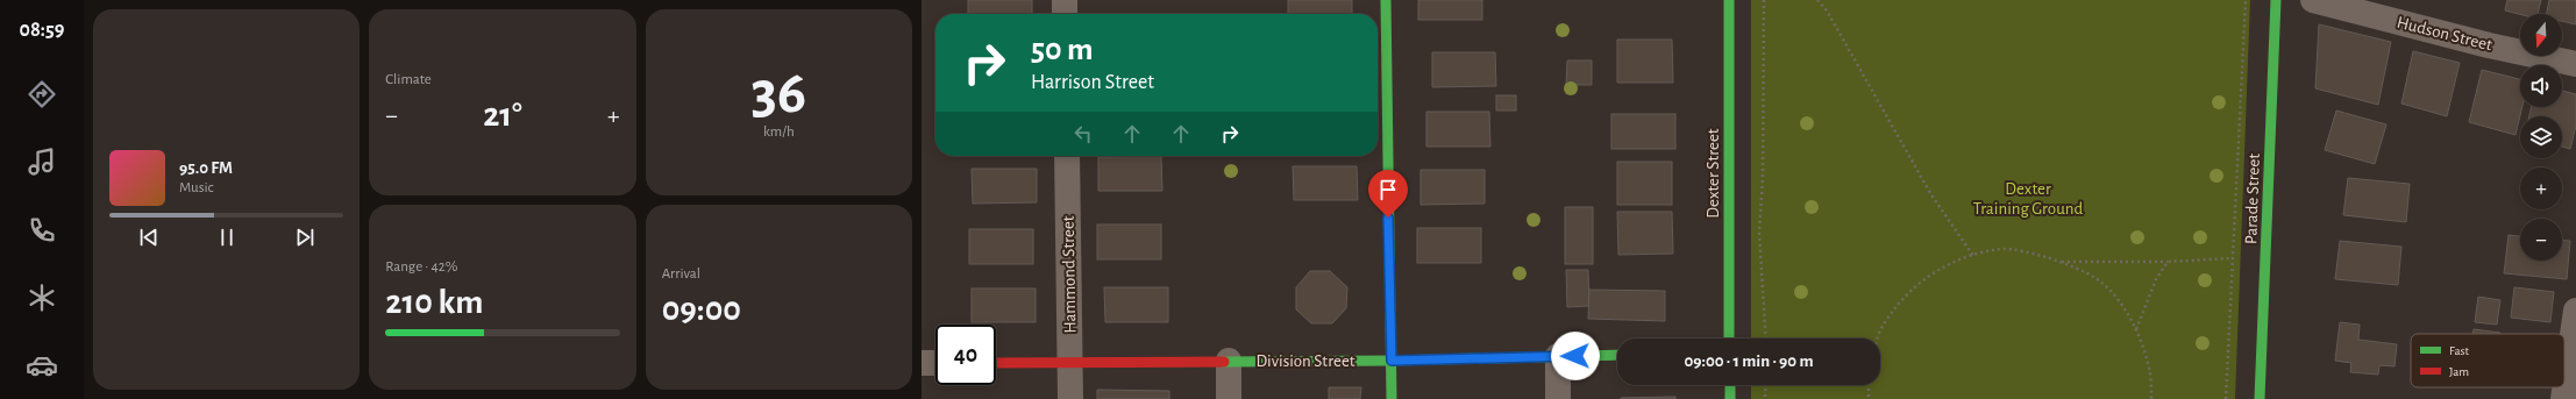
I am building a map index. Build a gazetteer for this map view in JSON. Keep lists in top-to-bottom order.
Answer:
{
  "streets": {
    "street": [
      "Hudson Street",
      "Dexter Street",
      "Parade Street",
      "Hammond Street",
      "Division Street"
    ]
  },
  "crossings": [
    ["Hammond Street", "Division Street"]
  ],
  "parks": ["Dexter Training Ground"],
  "legend": ["Fast", "Jam"],
  "north": "bottom",
  "page": {
    "tabs": "08:59",
    "tile": [
      "Climate",
      ["36", "km/h"],
      ["Range · 42%", "210 km"],
      ["Arrival", "09:00"]
    ],
    "map_buttons": ["+", "−"],
    "turn": ["50 m", "Harrison Street"],
    "heat": ["−", "21°", "+"],
    "song": ["95.0 FM", "Music"],
    "limit": "40",
    "trip": "09:00 · 1 min · 90 m"
  }
}
